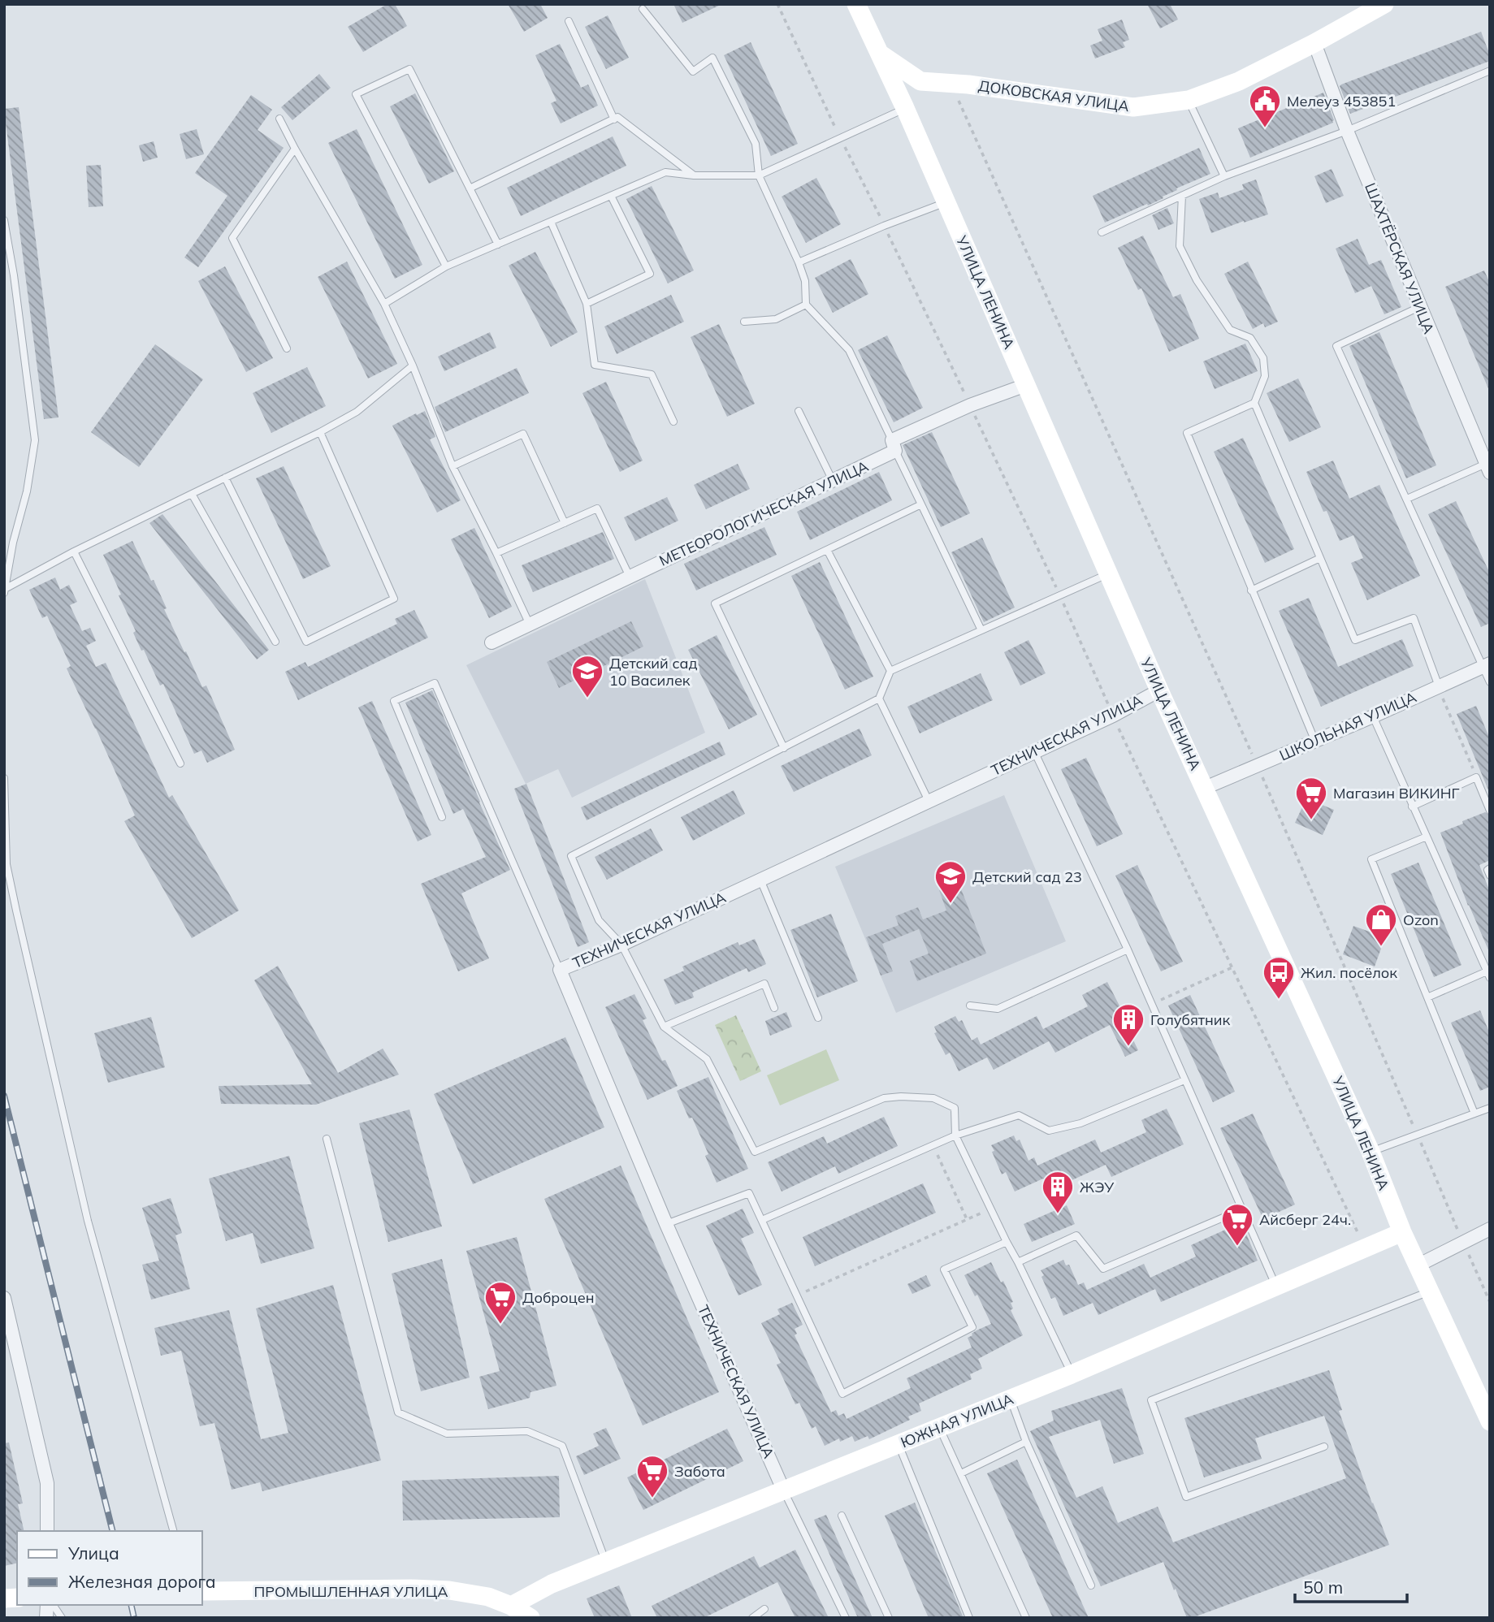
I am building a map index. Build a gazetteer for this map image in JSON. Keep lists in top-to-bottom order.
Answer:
{
  "streets": {
    "main road": [
      "ДОКОВСКАЯ УЛИЦА",
      "УЛИЦА ЛЕНИНА",
      "ЮЖНАЯ УЛИЦА",
      "ПРОМЫШЛЕННАЯ УЛИЦА"
    ],
    "street": [
      "ШАХТЁРСКАЯ УЛИЦА",
      "МЕТЕОРОЛОГИЧЕСКАЯ УЛИЦА",
      "ШКОЛЬНАЯ УЛИЦА",
      "ТЕХНИЧЕСКАЯ УЛИЦА"
    ]
  },
  "crossings": [
    ["ДОКОВСКАЯ УЛИЦА", "ШАХТЁРСКАЯ УЛИЦА"],
    ["ДОКОВСКАЯ УЛИЦА", "УЛИЦА ЛЕНИНА"],
    ["УЛИЦА ЛЕНИНА", "МЕТЕОРОЛОГИЧЕСКАЯ УЛИЦА"],
    ["УЛИЦА ЛЕНИНА", "ШКОЛЬНАЯ УЛИЦА"],
    ["УЛИЦА ЛЕНИНА", "ТЕХНИЧЕСКАЯ УЛИЦА"],
    ["УЛИЦА ЛЕНИНА", "ЮЖНАЯ УЛИЦА"],
    ["ТЕХНИЧЕСКАЯ УЛИЦА", "ЮЖНАЯ УЛИЦА"],
    ["ЮЖНАЯ УЛИЦА", "ПРОМЫШЛЕННАЯ УЛИЦА"]
  ],
  "places": {
    "public building": ["Мелеуз 453851"],
    "school or university": ["Детский сад 10 Василек", "Детский сад 23"],
    "supermarket": [
      "Магазин ВИКИНГ",
      "Айсберг 24ч.",
      "Доброцен",
      "Забота"
    ],
    "shop": ["Ozon"],
    "bus stop": ["Жил. посёлок"],
    "building": ["Голубятник", "ЖЭУ"]
  },
  "legend": ["Улица", "Железная дорога"],
  "scale_bar": "50 m"
}
